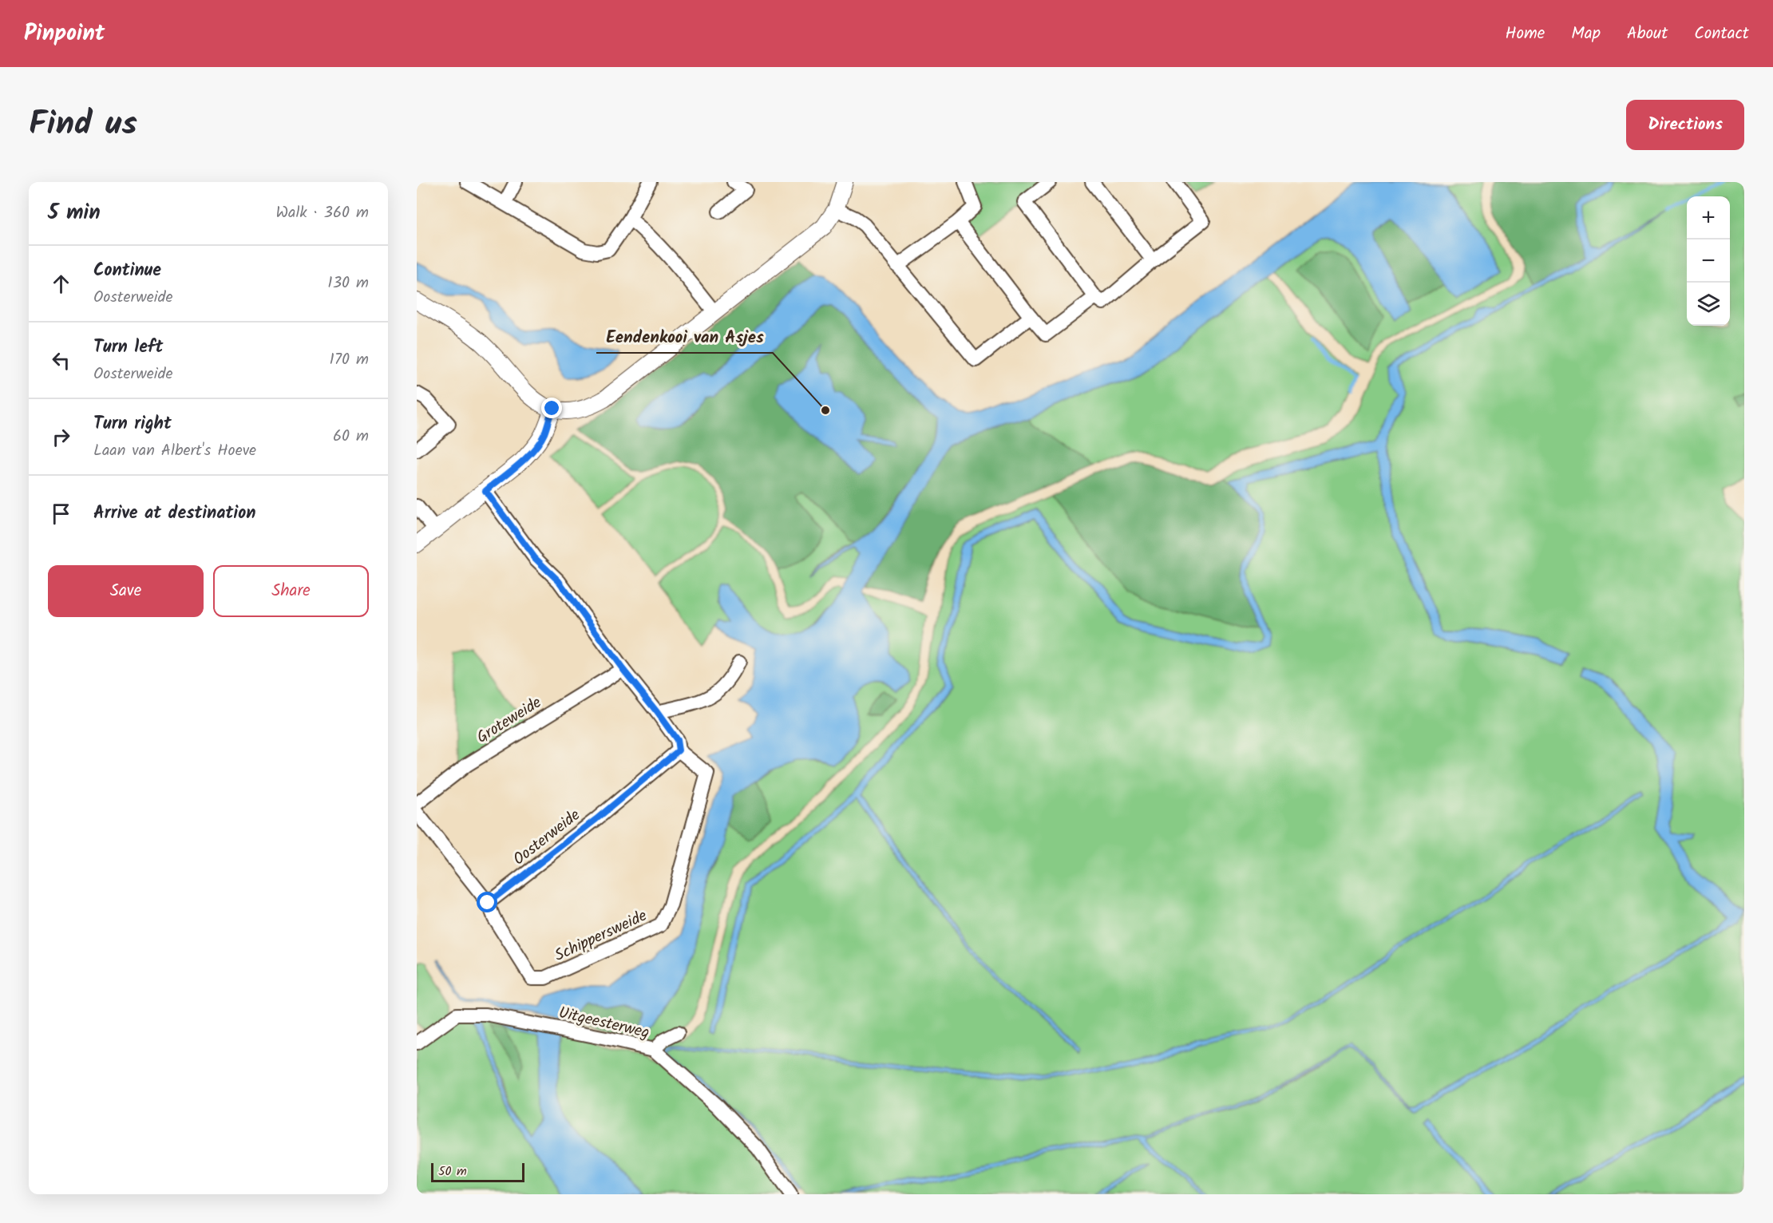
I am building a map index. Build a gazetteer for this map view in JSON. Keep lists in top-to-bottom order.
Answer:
{
  "streets": {
    "street": [
      "Groteweide",
      "Oosterweide",
      "Schippersweide",
      "Uitgeesterweg"
    ]
  },
  "crossings": [
    ["Oosterweide", "Schippersweide"]
  ],
  "places": ["Eendenkooi van Asjes"],
  "scale_bar": "50 m",
  "page": {
    "header": "Pinpoint",
    "nav": [
      "Home",
      "Map",
      "About",
      "Contact"
    ],
    "title": "Find us",
    "buttons": [
      "Directions",
      ["Save", "Share"]
    ],
    "heading": ["5 min", "Walk · 360 m"],
    "map_buttons": ["+", "−"],
    "list": [
      ["Continue", "Oosterweide", "130 m"],
      ["Turn left", "Oosterweide", "170 m"],
      ["Turn right", "Laan van Albert's Hoeve", "60 m"],
      "Arrive at destination"
    ],
    "scale": "50 m"
  }
}
